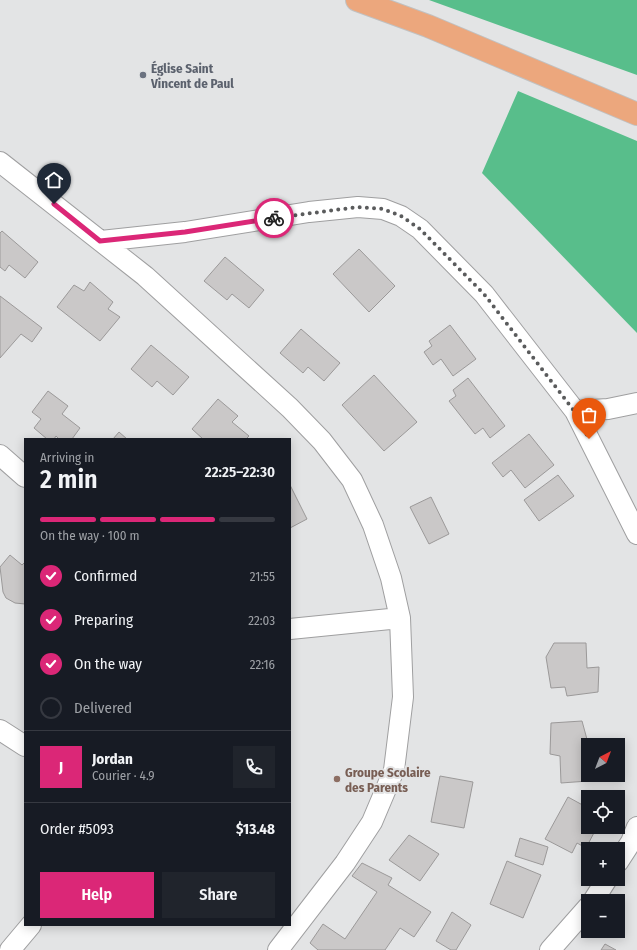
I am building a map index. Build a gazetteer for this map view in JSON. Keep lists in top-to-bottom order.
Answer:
{
  "places": ["Église Saint Vincent de Paul", "Groupe Scolaire des Parents"],
  "north": "top right",
  "page": {
    "heading": ["2 min", "Arriving in", "22:25–22:30"],
    "panel": [
      "Jordan",
      "Courier · 4.9",
      "Order #5093",
      "$13.48"
    ],
    "bar": "On the way · 100 m",
    "list": [
      ["Confirmed", "21:55"],
      ["Preparing", "22:03"],
      ["On the way", "22:16"],
      "Delivered"
    ],
    "map_buttons": ["+", "−"],
    "round": "J",
    "buttons": ["Help", "Share"]
  }
}
